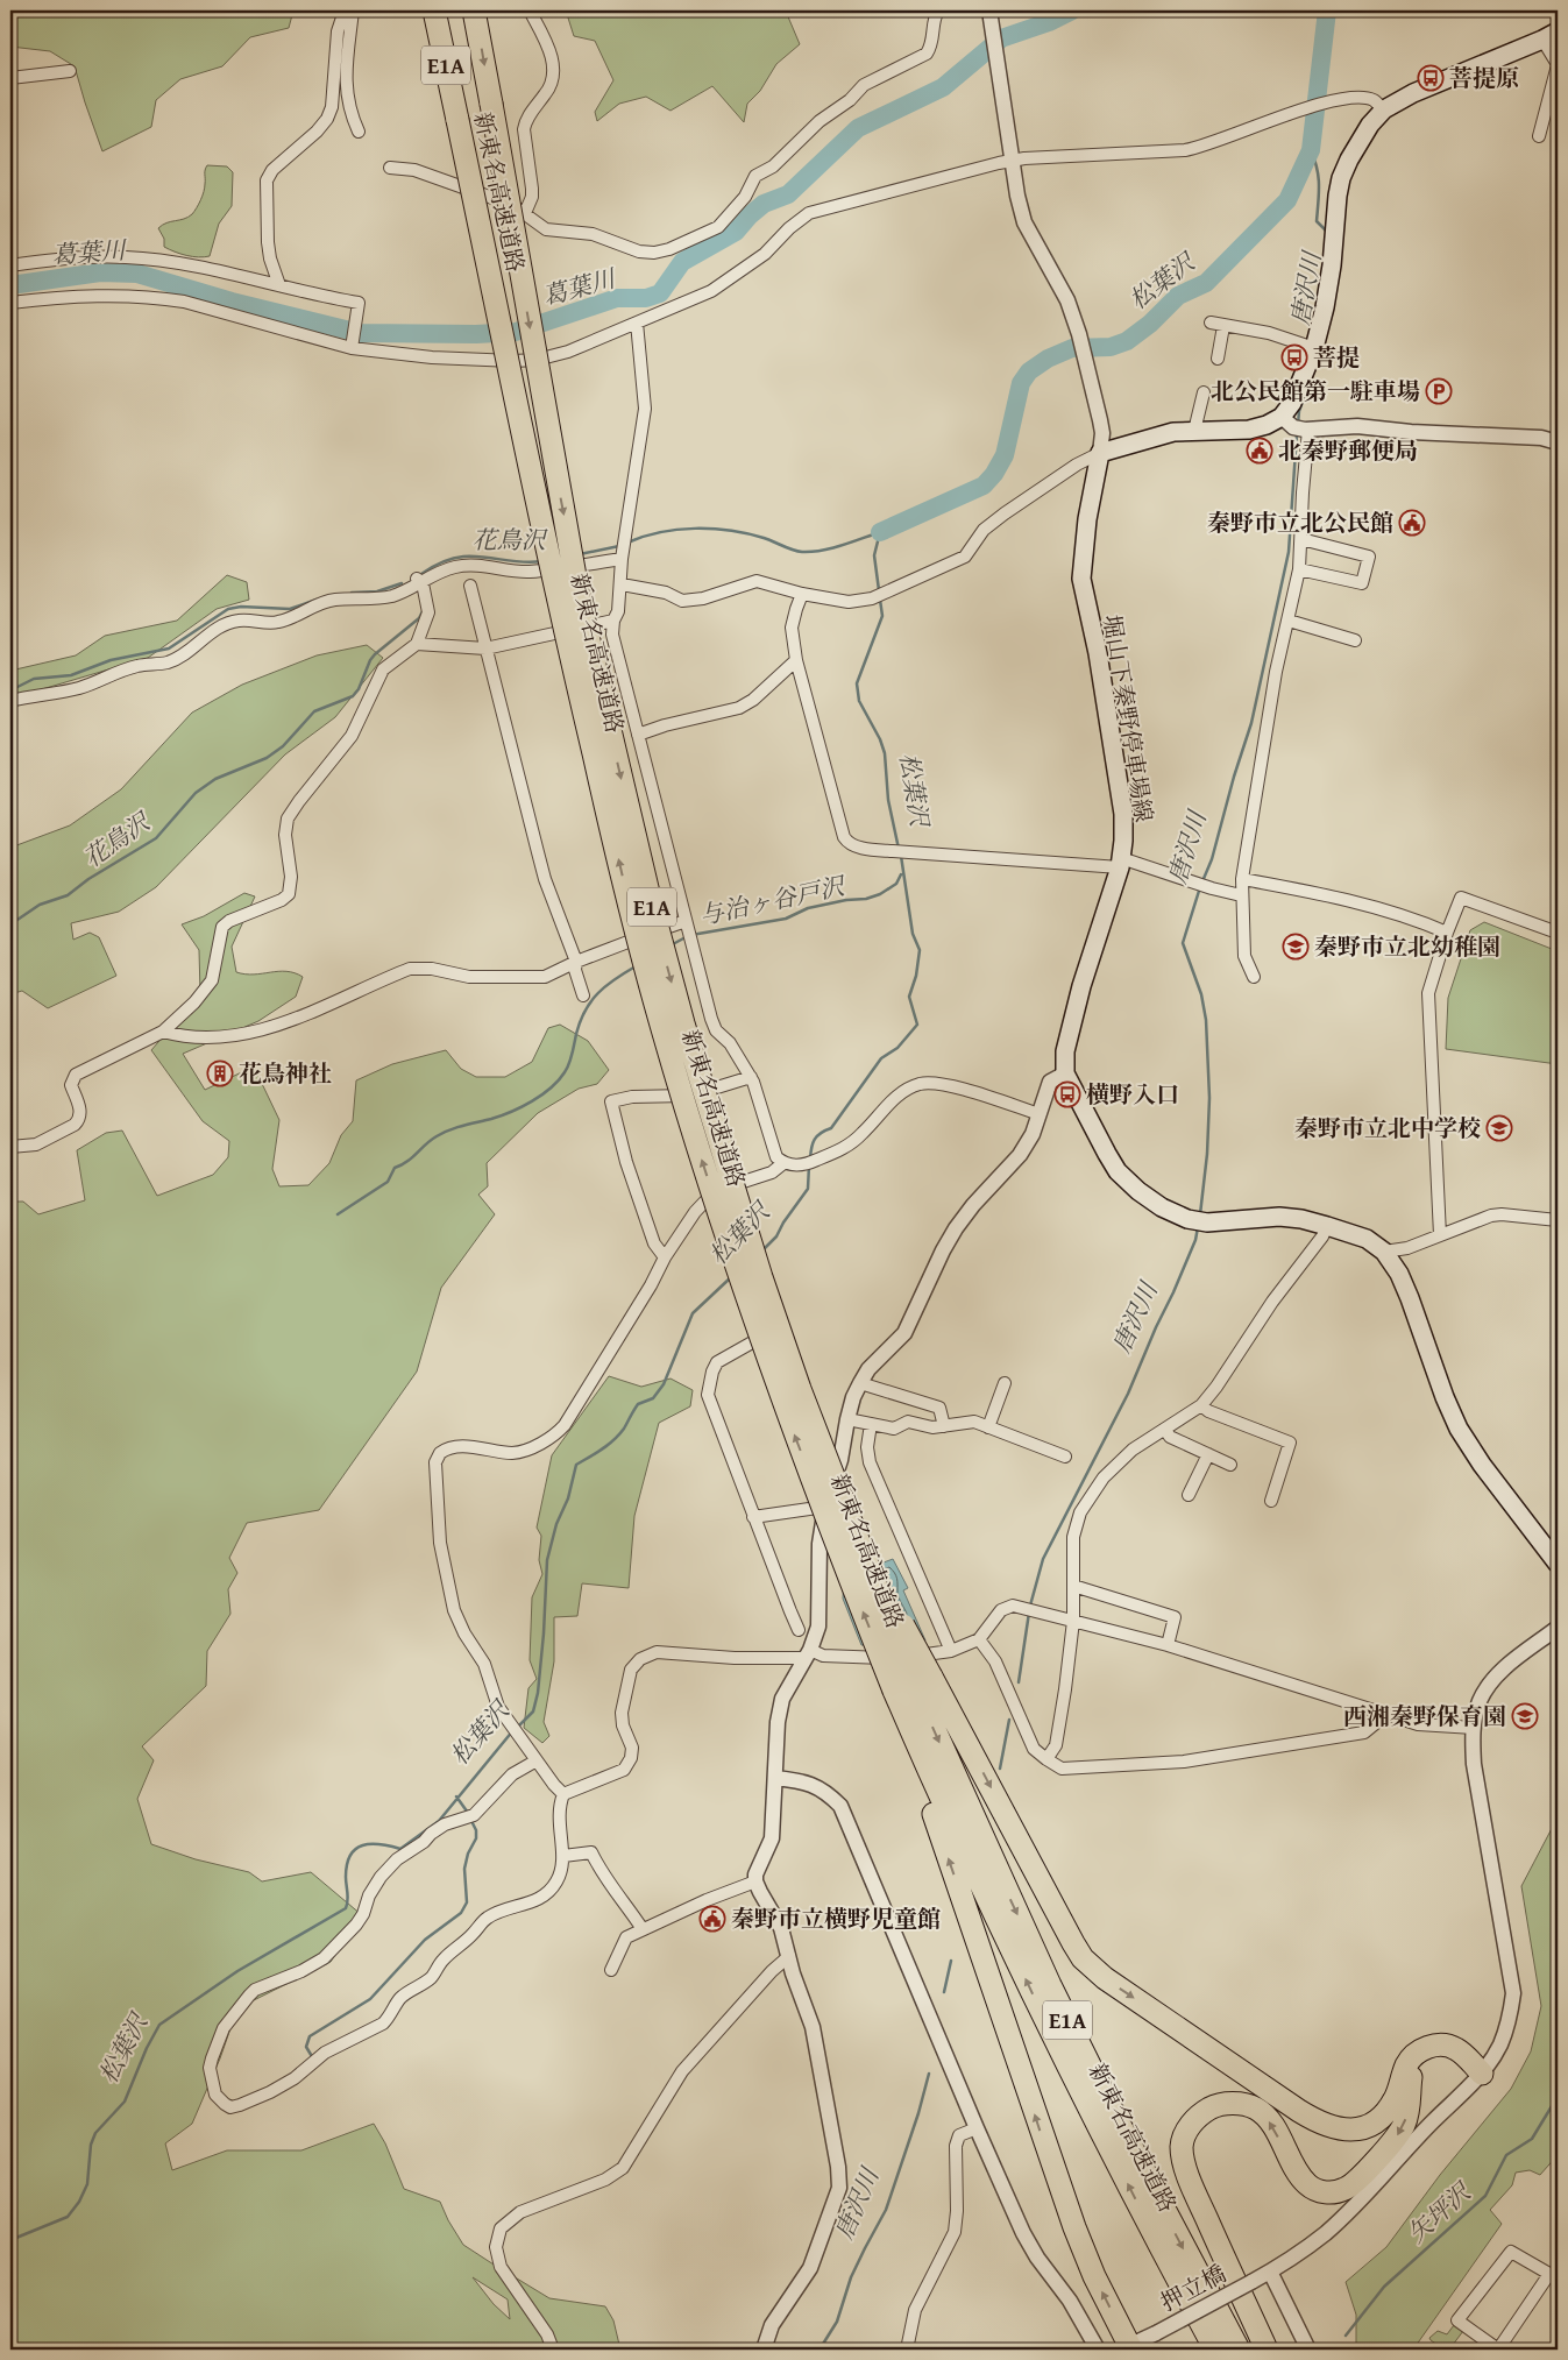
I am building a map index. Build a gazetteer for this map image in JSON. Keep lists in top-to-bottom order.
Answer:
{
  "streets": {
    "highway": ["E1A", "新東名高速道路"],
    "main road": ["堀山下秦野停車場線"],
    "street": ["押立橋"]
  },
  "water": [
    "葛葉川",
    "松葉沢",
    "唐沢川",
    "花鳥沢",
    "与治ヶ谷戸沢",
    "矢坪沢"
  ],
  "places": {
    "bus stop": ["菩提原", "菩提", "横野入口"],
    "parking": ["北公民館第一駐車場"],
    "public building": ["北秦野郵便局", "秦野市立北公民館", "秦野市立横野児童館"],
    "school or university": ["秦野市立北幼稚園", "秦野市立北中学校", "西湘秦野保育園"],
    "building": ["花鳥神社"]
  }
}
